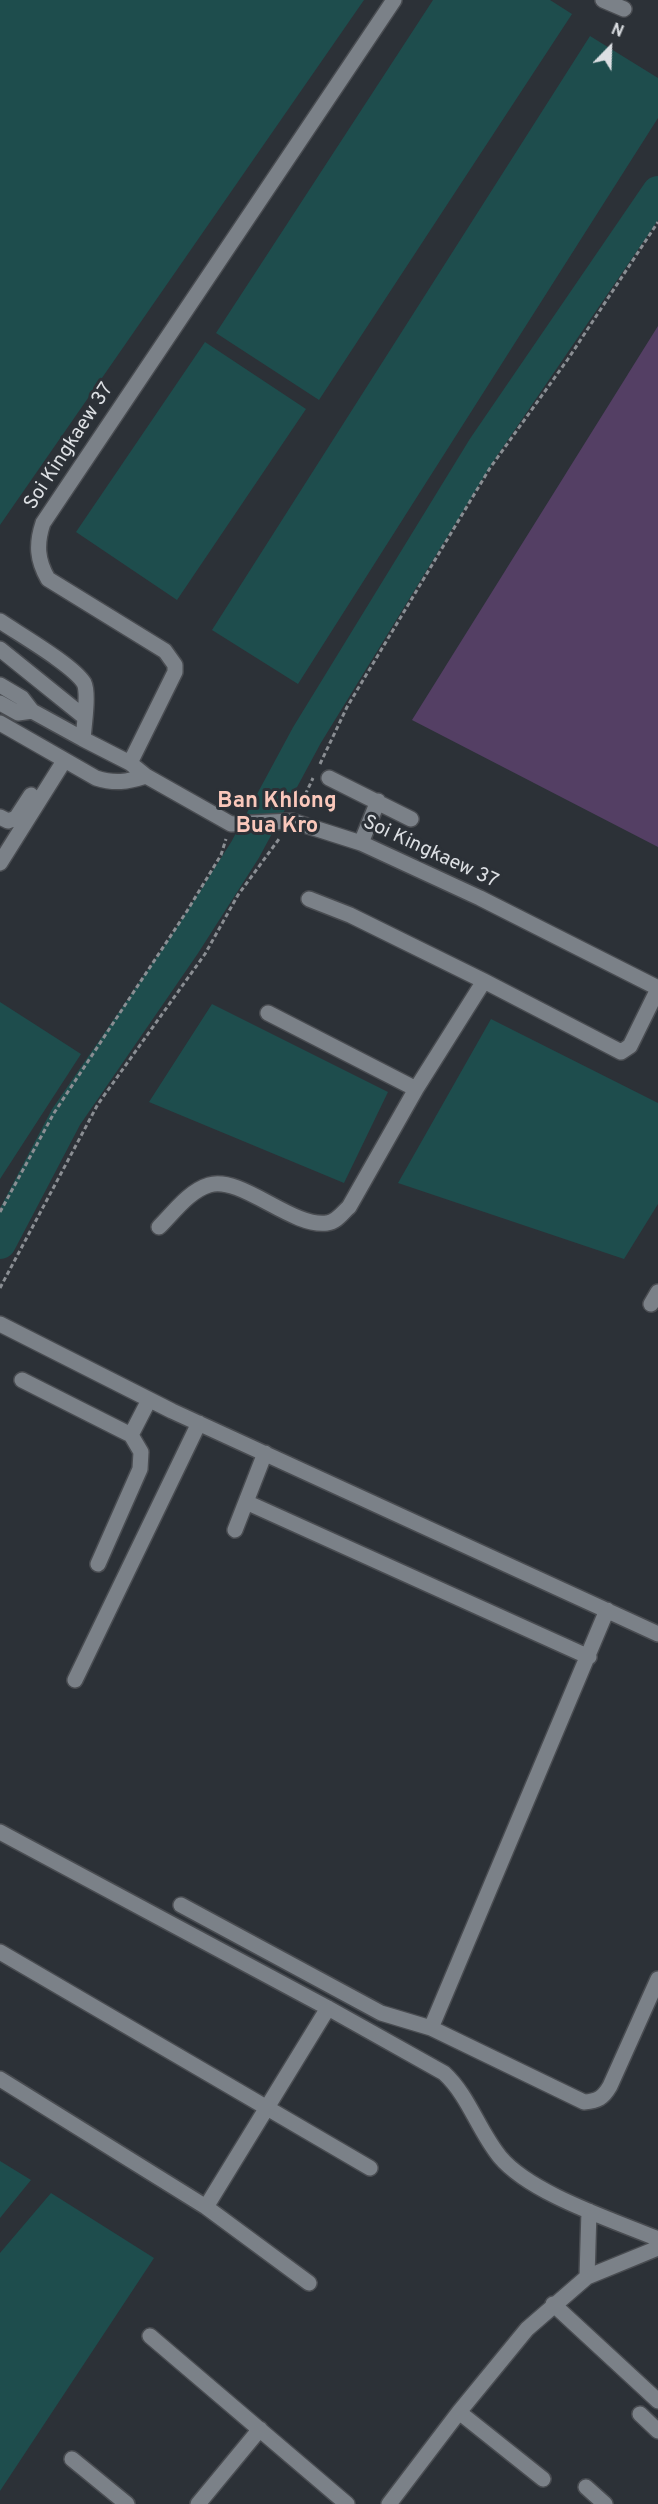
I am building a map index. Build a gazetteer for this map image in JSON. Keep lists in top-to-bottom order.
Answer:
{
  "streets": {
    "street": ["Soi Kingkaew 37"]
  },
  "districts": ["Ban Khlong Bua Kro"],
  "north": "top right"
}
